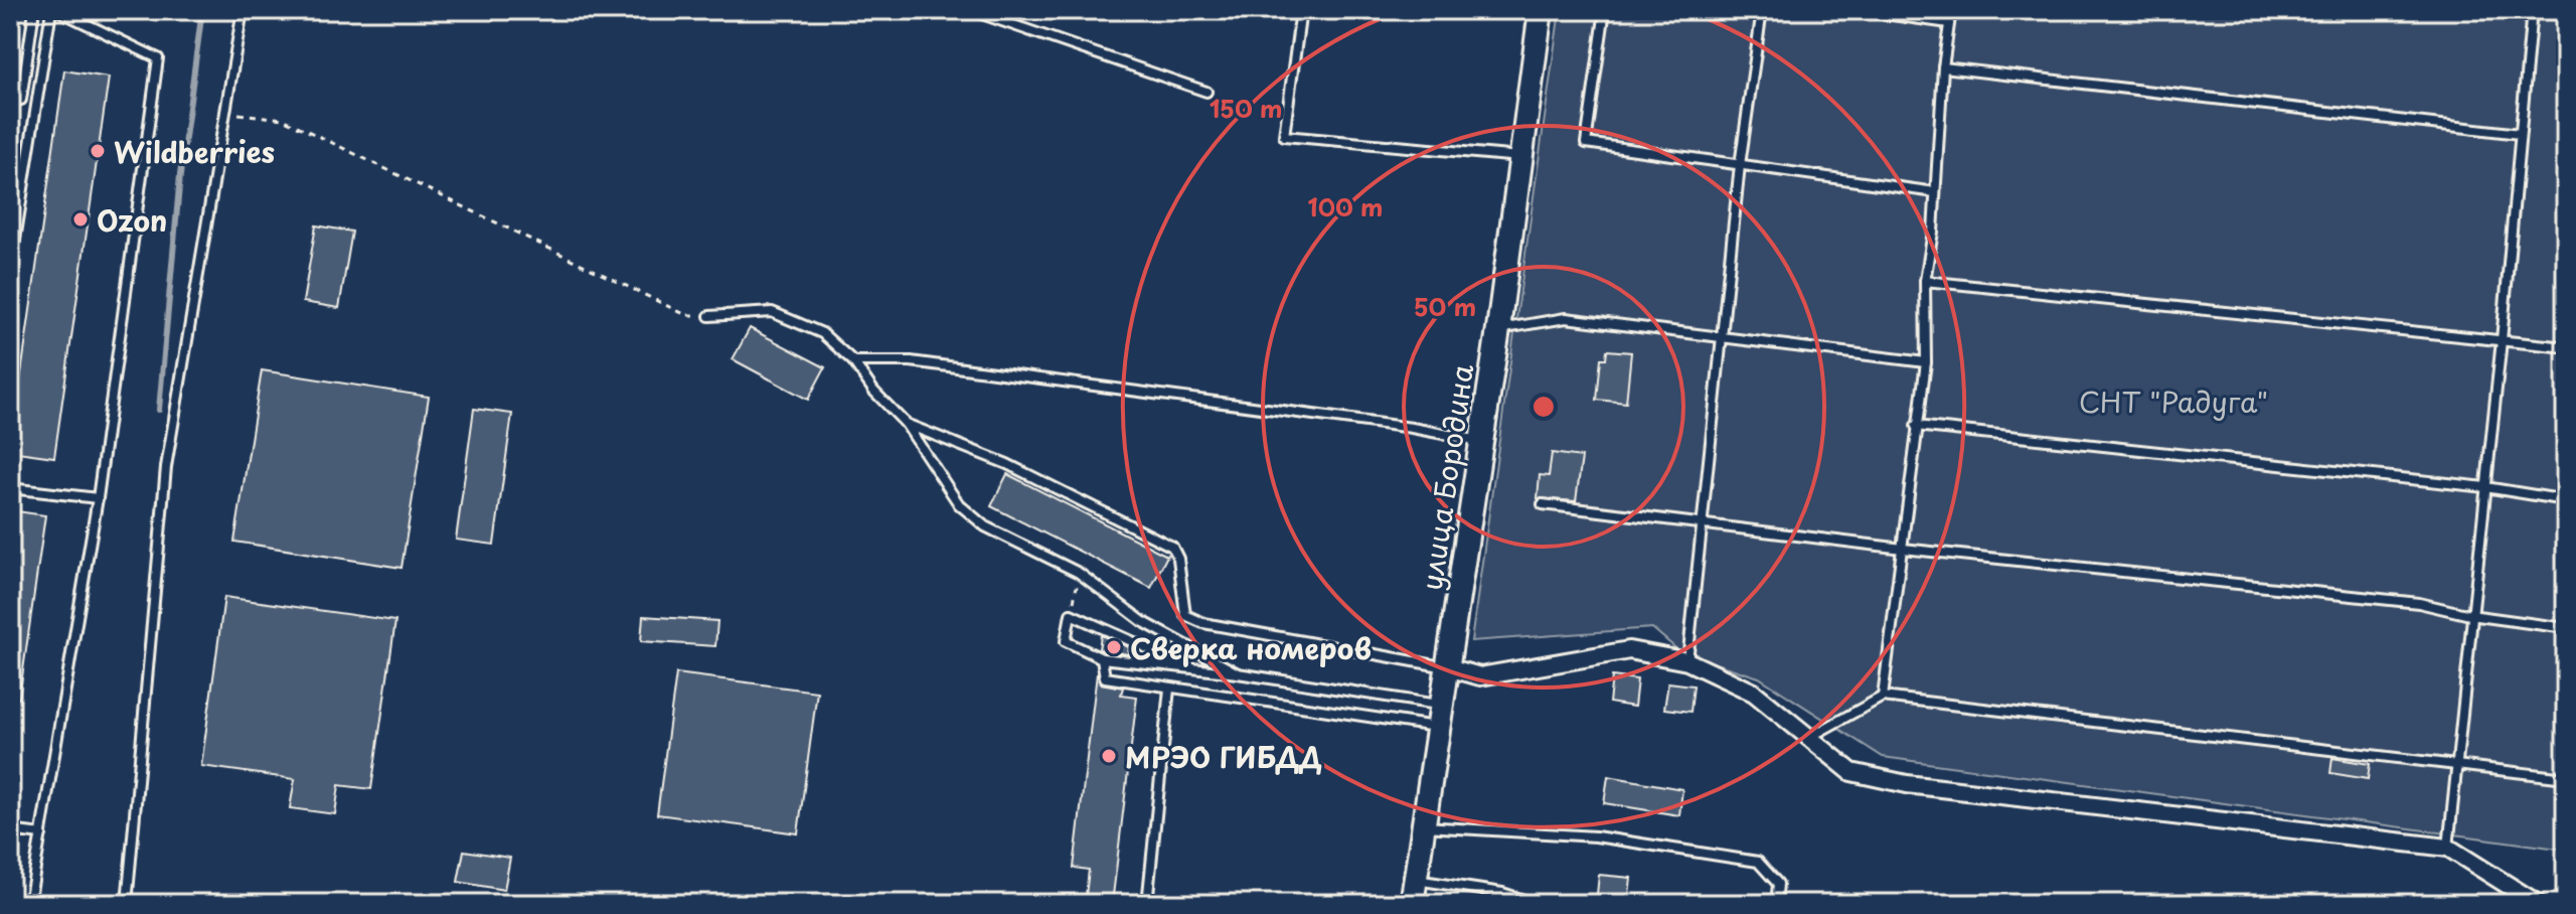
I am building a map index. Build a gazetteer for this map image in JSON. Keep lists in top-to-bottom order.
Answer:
{
  "streets": {
    "main road": ["улица Бородина"]
  },
  "parks": ["СНТ \"Радуга\""],
  "places": [
    "Wildberries",
    "Ozon",
    "Сверка номеров",
    "МРЭО ГИБДД"
  ],
  "rings": ["150 m", "100 m", "50 m"]
}
